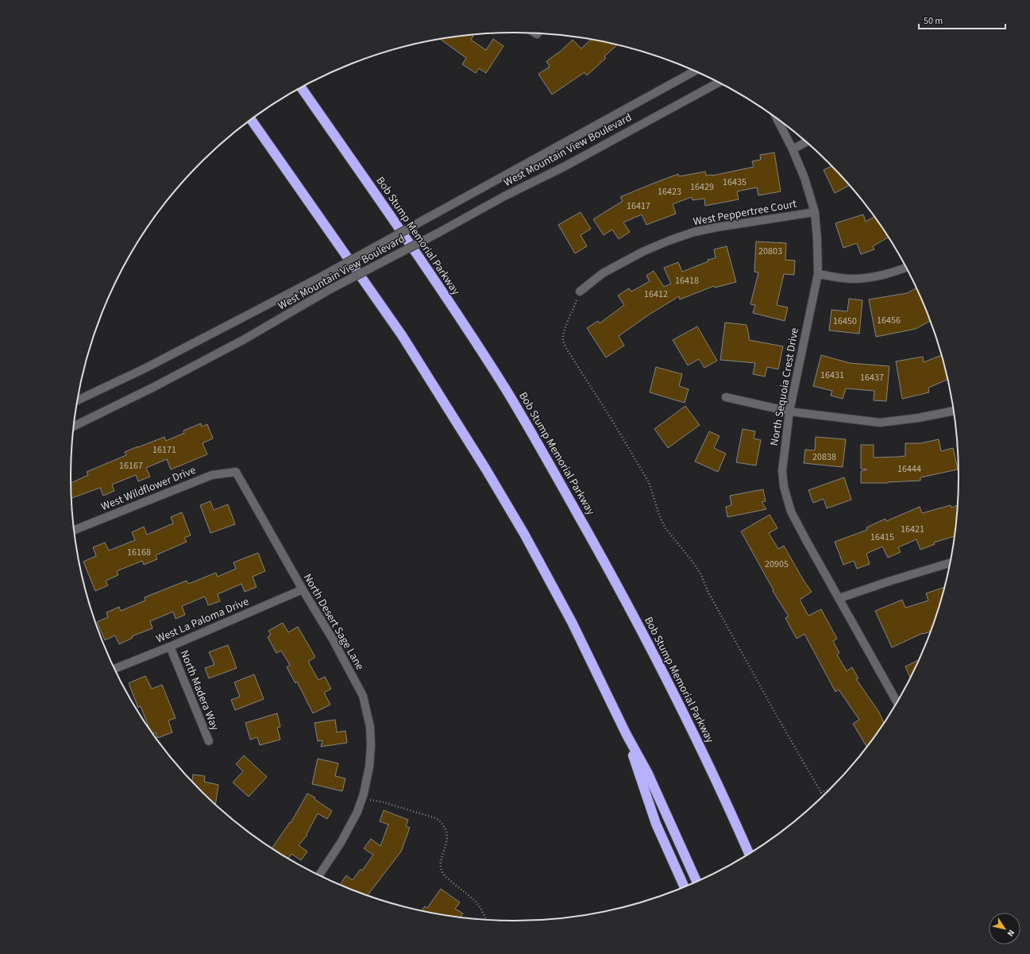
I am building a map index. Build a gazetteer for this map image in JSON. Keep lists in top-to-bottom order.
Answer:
{
  "streets": {
    "highway": ["Bob Stump Memorial Parkway"],
    "street": [
      "West Mountain View Boulevard",
      "West Peppertree Court",
      "North Sequoia Crest Drive",
      "West Wildflower Drive",
      "West La Paloma Drive",
      "North Desert Sage Lane",
      "North Madera Way"
    ]
  },
  "crossings": [
    ["West Peppertree Court", "North Sequoia Crest Drive"],
    ["West Wildflower Drive", "North Desert Sage Lane"],
    ["West La Paloma Drive", "North Desert Sage Lane"],
    ["West La Paloma Drive", "North Madera Way"]
  ],
  "house_numbers": [
    "16435",
    "16429",
    "16423",
    "16417",
    "20803",
    "16418",
    "16412",
    "16456",
    "16450",
    "16431",
    "16437",
    "16171",
    "20838",
    "16167",
    "16444",
    "16421",
    "16415",
    "16168",
    "20905"
  ],
  "scale_bar": "50 m",
  "north": "bottom right"
}
